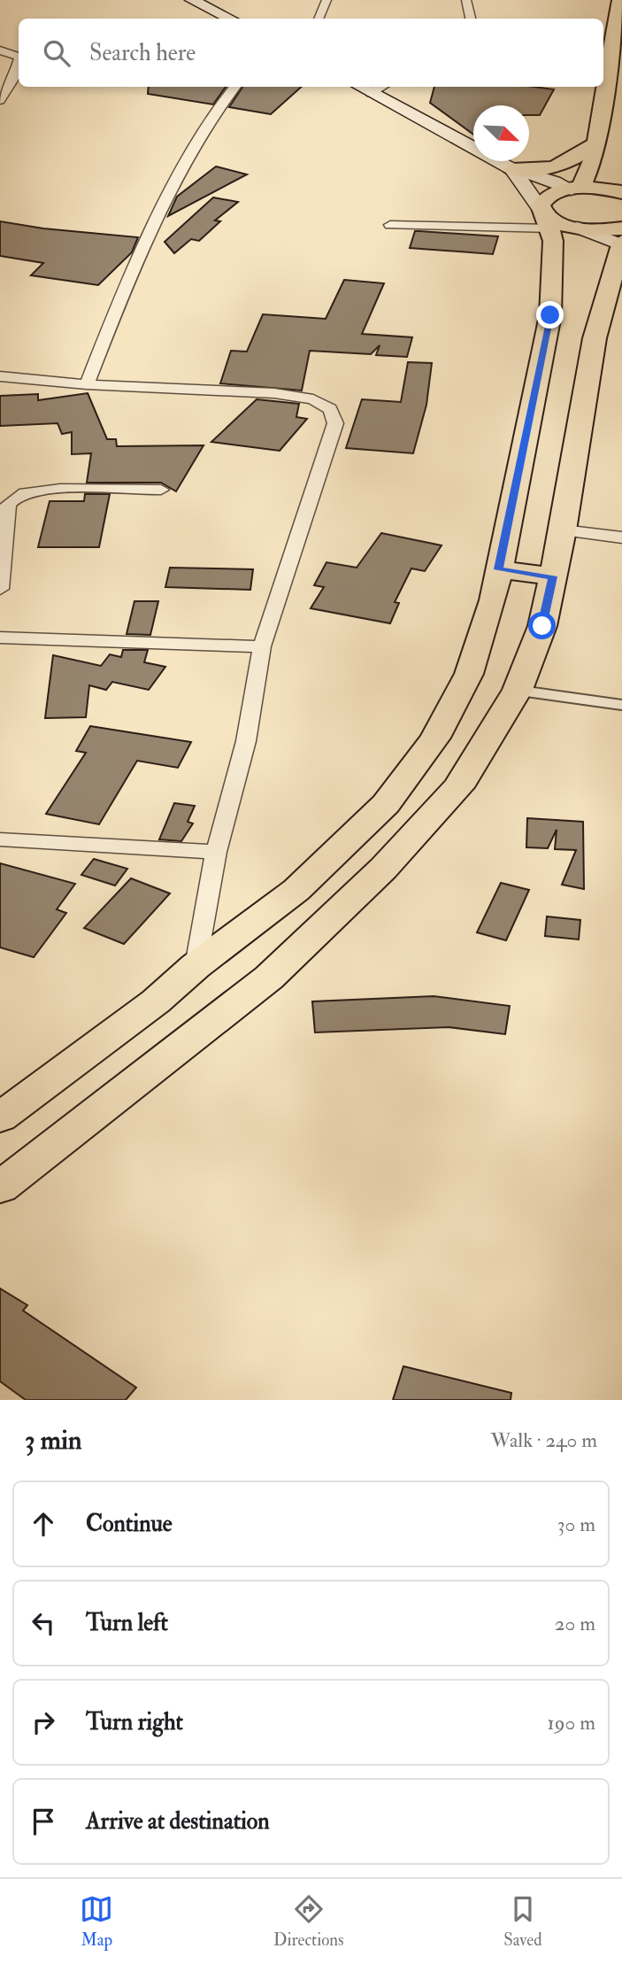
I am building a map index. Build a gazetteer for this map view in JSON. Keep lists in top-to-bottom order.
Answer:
{
  "north": "bottom right",
  "page": {
    "search": "Search here",
    "heading": ["3 min", "Walk · 240 m"],
    "list": [
      ["Continue", "30 m"],
      ["Turn left", "20 m"],
      ["Turn right", "190 m"],
      "Arrive at destination"
    ],
    "nav": ["Map", "Directions", "Saved"]
  }
}
